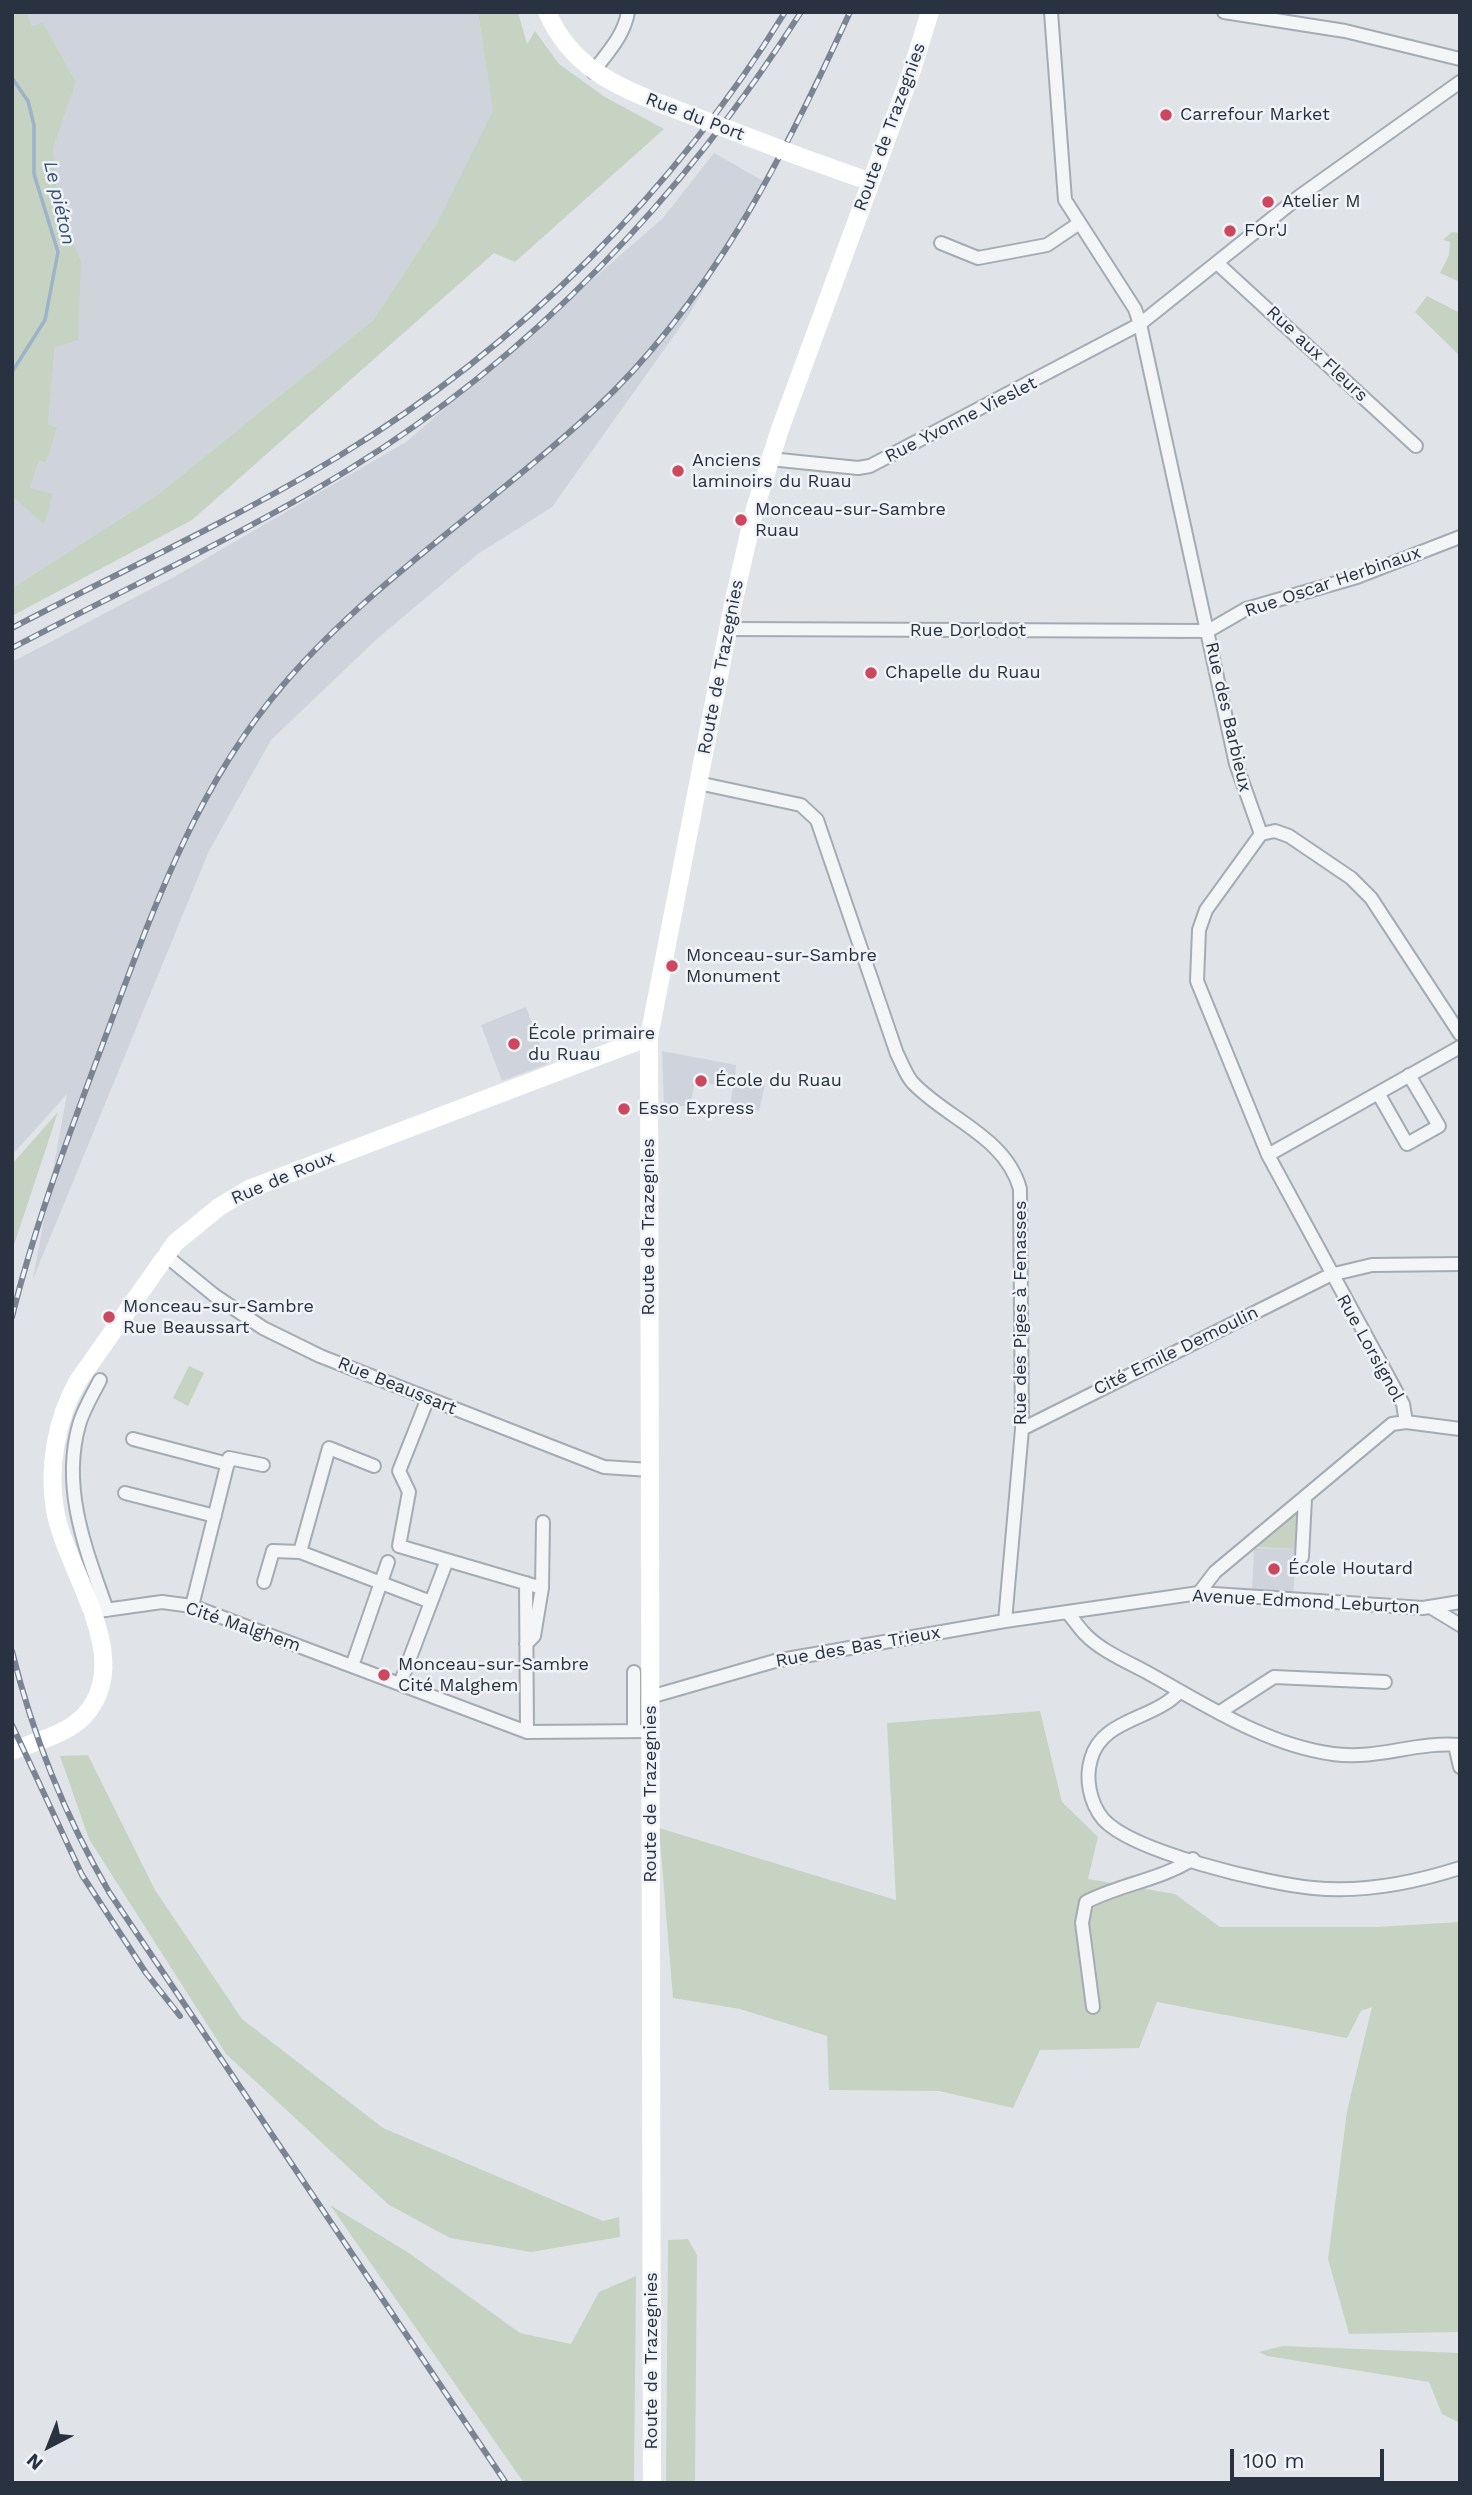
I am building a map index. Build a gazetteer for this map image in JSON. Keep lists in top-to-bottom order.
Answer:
{
  "streets": {
    "main road": ["Rue du Port", "Route de Trazegnies", "Rue de Roux"],
    "street": [
      "Rue aux Fleurs",
      "Rue Yvonne Vieslet",
      "Rue Oscar Herbinaux",
      "Rue Dorlodot",
      "Rue des Barbieux",
      "Rue des Piges à Fenasses",
      "Rue Lorsignol",
      "Cité Emile Demoulin",
      "Rue Beaussart",
      "Avenue Edmond Leburton",
      "Cité Malghem",
      "Rue des Bas Trieux"
    ]
  },
  "crossings": [
    ["Rue du Port", "Route de Trazegnies"],
    ["Route de Trazegnies", "Rue Yvonne Vieslet"],
    ["Route de Trazegnies", "Rue Dorlodot"],
    ["Route de Trazegnies", "Rue de Roux"],
    ["Route de Trazegnies", "Rue des Piges à Fenasses"],
    ["Route de Trazegnies", "Rue Beaussart"],
    ["Route de Trazegnies", "Cité Malghem"],
    ["Route de Trazegnies", "Rue des Bas Trieux"],
    ["Rue aux Fleurs", "Rue Yvonne Vieslet"],
    ["Rue Yvonne Vieslet", "Rue des Barbieux"],
    ["Rue Oscar Herbinaux", "Rue Dorlodot"],
    ["Rue Oscar Herbinaux", "Rue des Barbieux"],
    ["Rue Dorlodot", "Rue des Barbieux"],
    ["Rue de Roux", "Rue Beaussart"],
    ["Rue de Roux", "Cité Malghem"],
    ["Rue des Piges à Fenasses", "Cité Emile Demoulin"],
    ["Rue des Piges à Fenasses", "Rue des Bas Trieux"],
    ["Rue Lorsignol", "Cité Emile Demoulin"],
    ["Avenue Edmond Leburton", "Rue des Bas Trieux"]
  ],
  "water": ["Le piéton"],
  "places": [
    "Carrefour Market",
    "Atelier M",
    "FOr'J",
    "Anciens laminoirs du Ruau",
    "Monceau-sur-Sambre Ruau",
    "Chapelle du Ruau",
    "Monceau-sur-Sambre Monument",
    "École primaire du Ruau",
    "École du Ruau",
    "Esso Express",
    "Monceau-sur-Sambre Rue Beaussart",
    "École Houtard",
    "Monceau-sur-Sambre Cité Malghem"
  ],
  "scale_bar": "100 m",
  "north": "bottom left"
}
